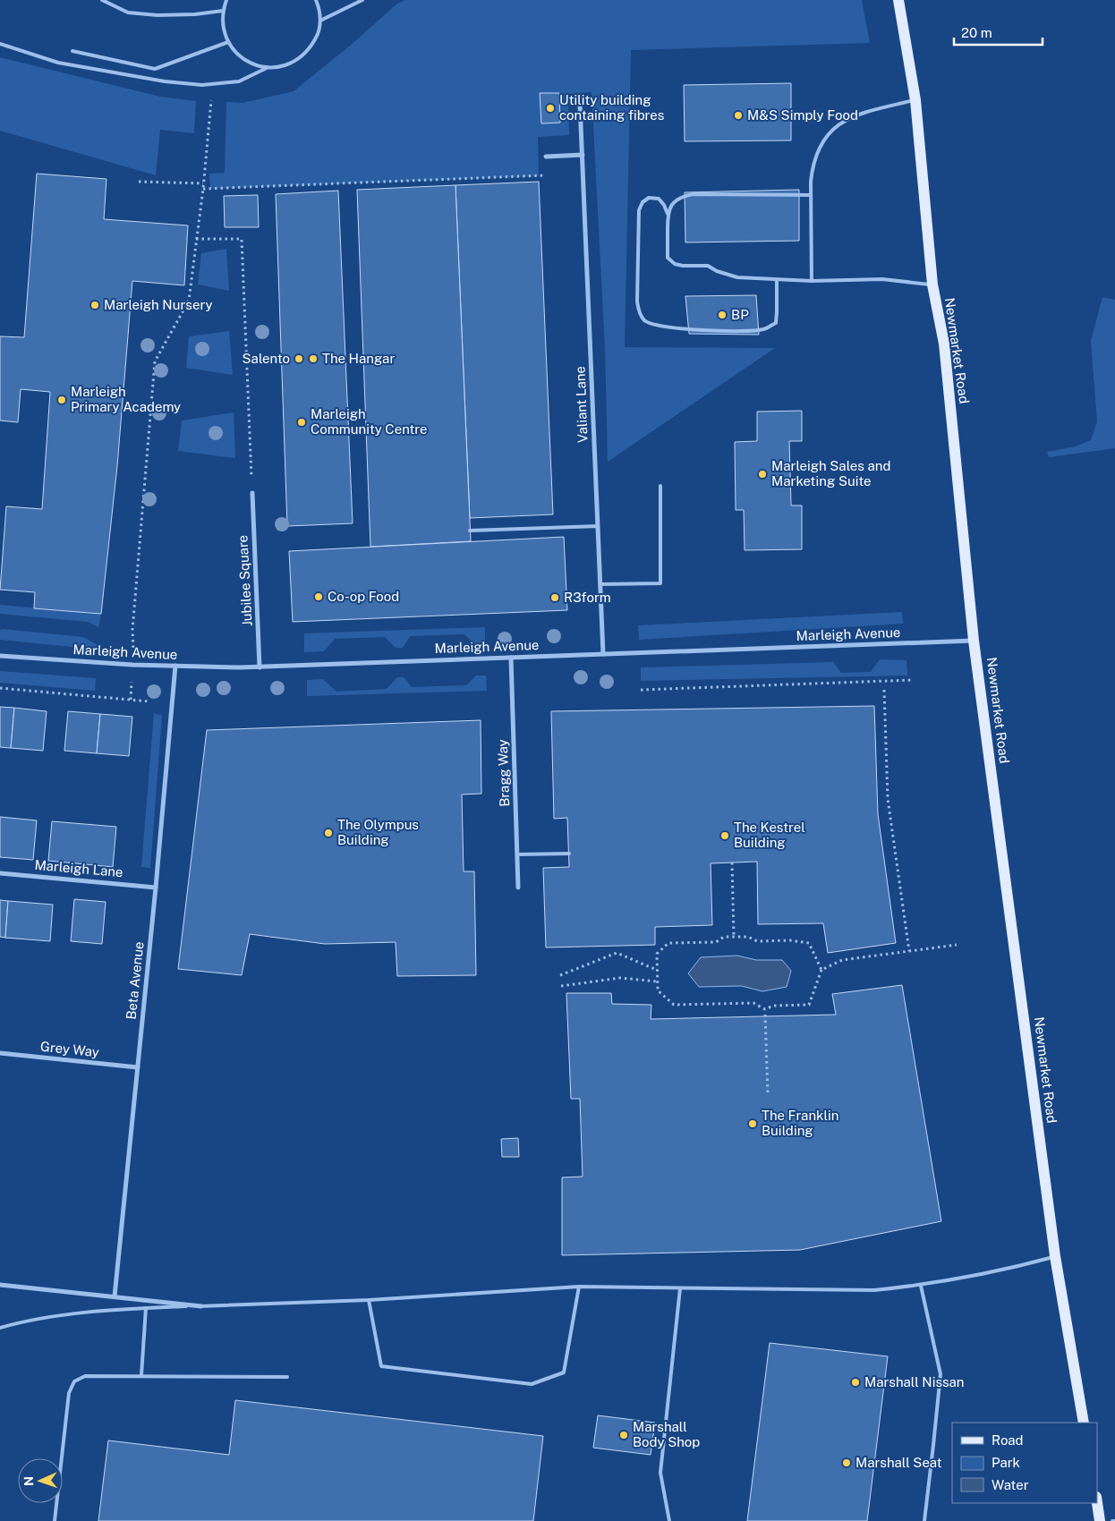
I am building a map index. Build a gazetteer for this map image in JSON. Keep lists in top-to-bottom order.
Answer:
{
  "streets": {
    "main road": ["Newmarket Road"],
    "street": [
      "Valiant Lane",
      "Jubilee Square",
      "Marleigh Avenue",
      "Bragg Way",
      "Marleigh Lane",
      "Beta Avenue",
      "Grey Way"
    ]
  },
  "crossings": [
    ["Newmarket Road", "Marleigh Avenue"],
    ["Valiant Lane", "Marleigh Avenue"],
    ["Jubilee Square", "Marleigh Avenue"],
    ["Marleigh Avenue", "Bragg Way"],
    ["Marleigh Avenue", "Beta Avenue"],
    ["Marleigh Lane", "Beta Avenue"],
    ["Beta Avenue", "Grey Way"]
  ],
  "places": [
    "Utility building containing fibres",
    "M&S Simply Food",
    "Marleigh Nursery",
    "BP",
    "Salento",
    "The Hangar",
    "Marleigh Primary Academy",
    "Marleigh Community Centre",
    "Marleigh Sales and Marketing Suite",
    "Co-op Food",
    "R3form",
    "The Olympus Building",
    "The Kestrel Building",
    "The Franklin Building",
    "Marshall Nissan",
    "Marshall Body Shop",
    "Marshall Seat"
  ],
  "legend": ["Road", "Park", "Water"],
  "scale_bar": "20 m",
  "north": "left"
}
